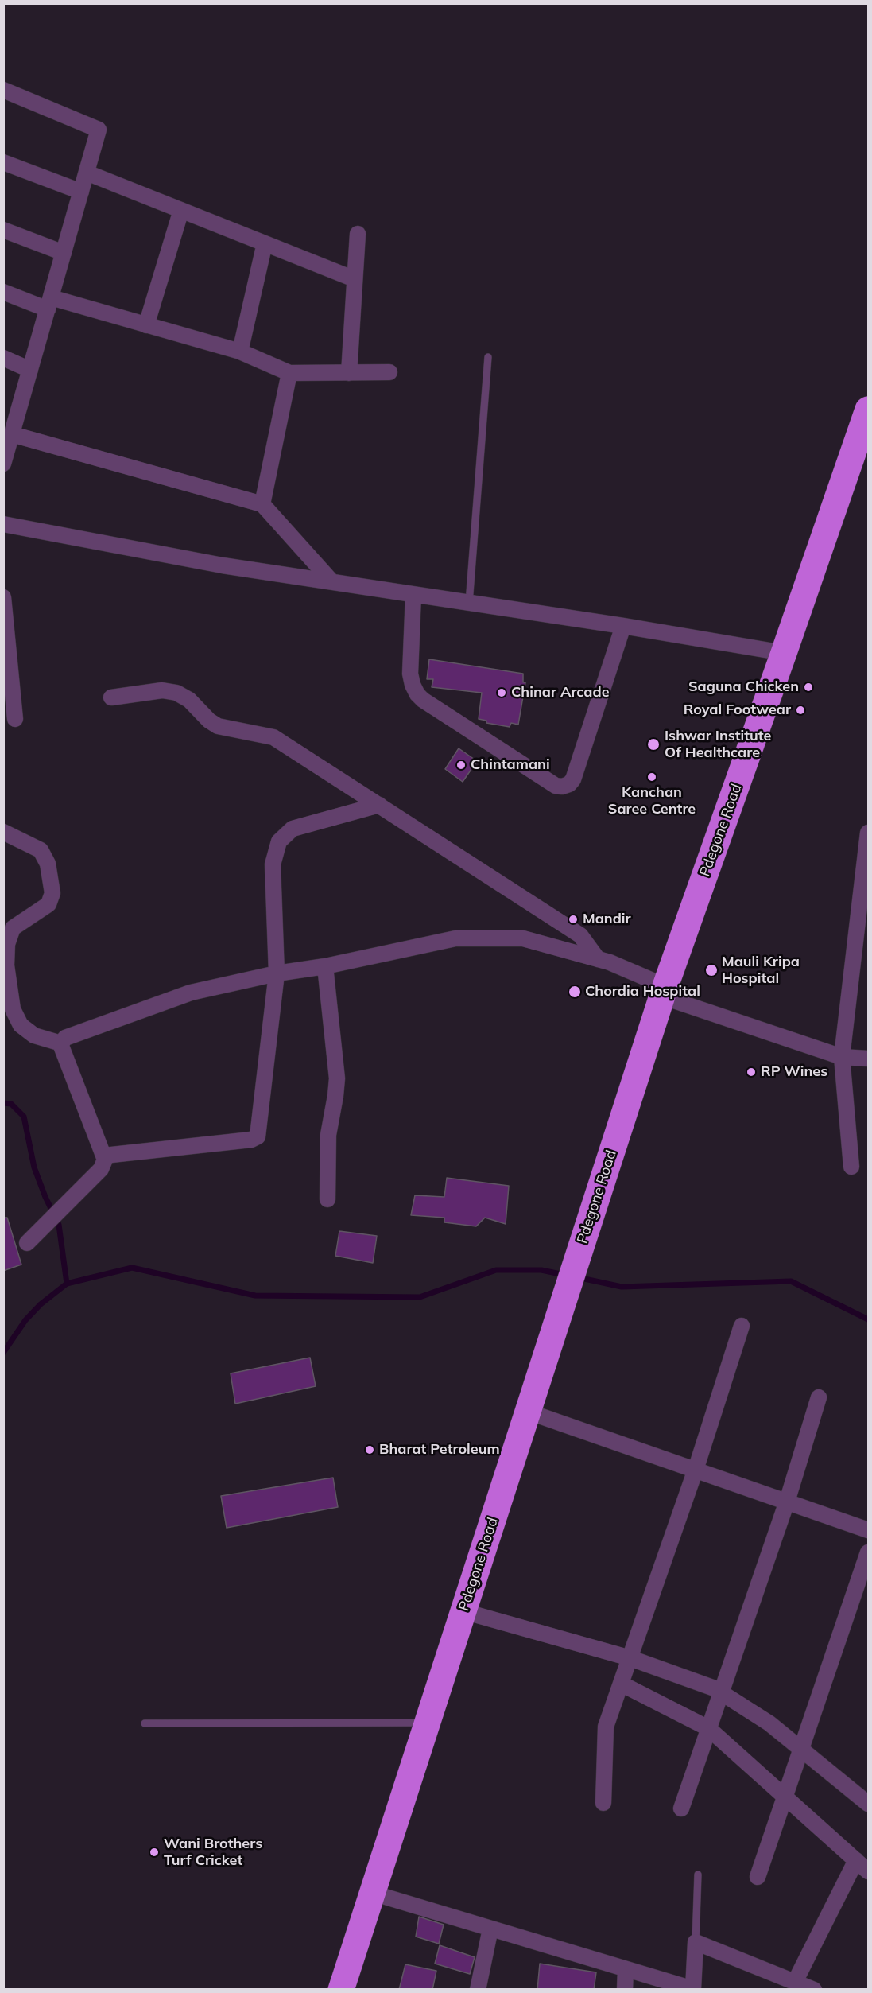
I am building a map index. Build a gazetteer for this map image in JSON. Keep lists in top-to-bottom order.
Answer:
{
  "streets": {
    "highway": ["Pdegone Road"]
  },
  "places": [
    "Saguna Chicken",
    "Chinar Arcade",
    "Royal Footwear",
    "Ishwar Institute Of Healthcare",
    "Chintamani",
    "Kanchan Saree Centre",
    "Mandir",
    "Mauli Kripa Hospital",
    "Chordia Hospital",
    "RP Wines",
    "Bharat Petroleum",
    "Wani Brothers Turf Cricket"
  ]
}
